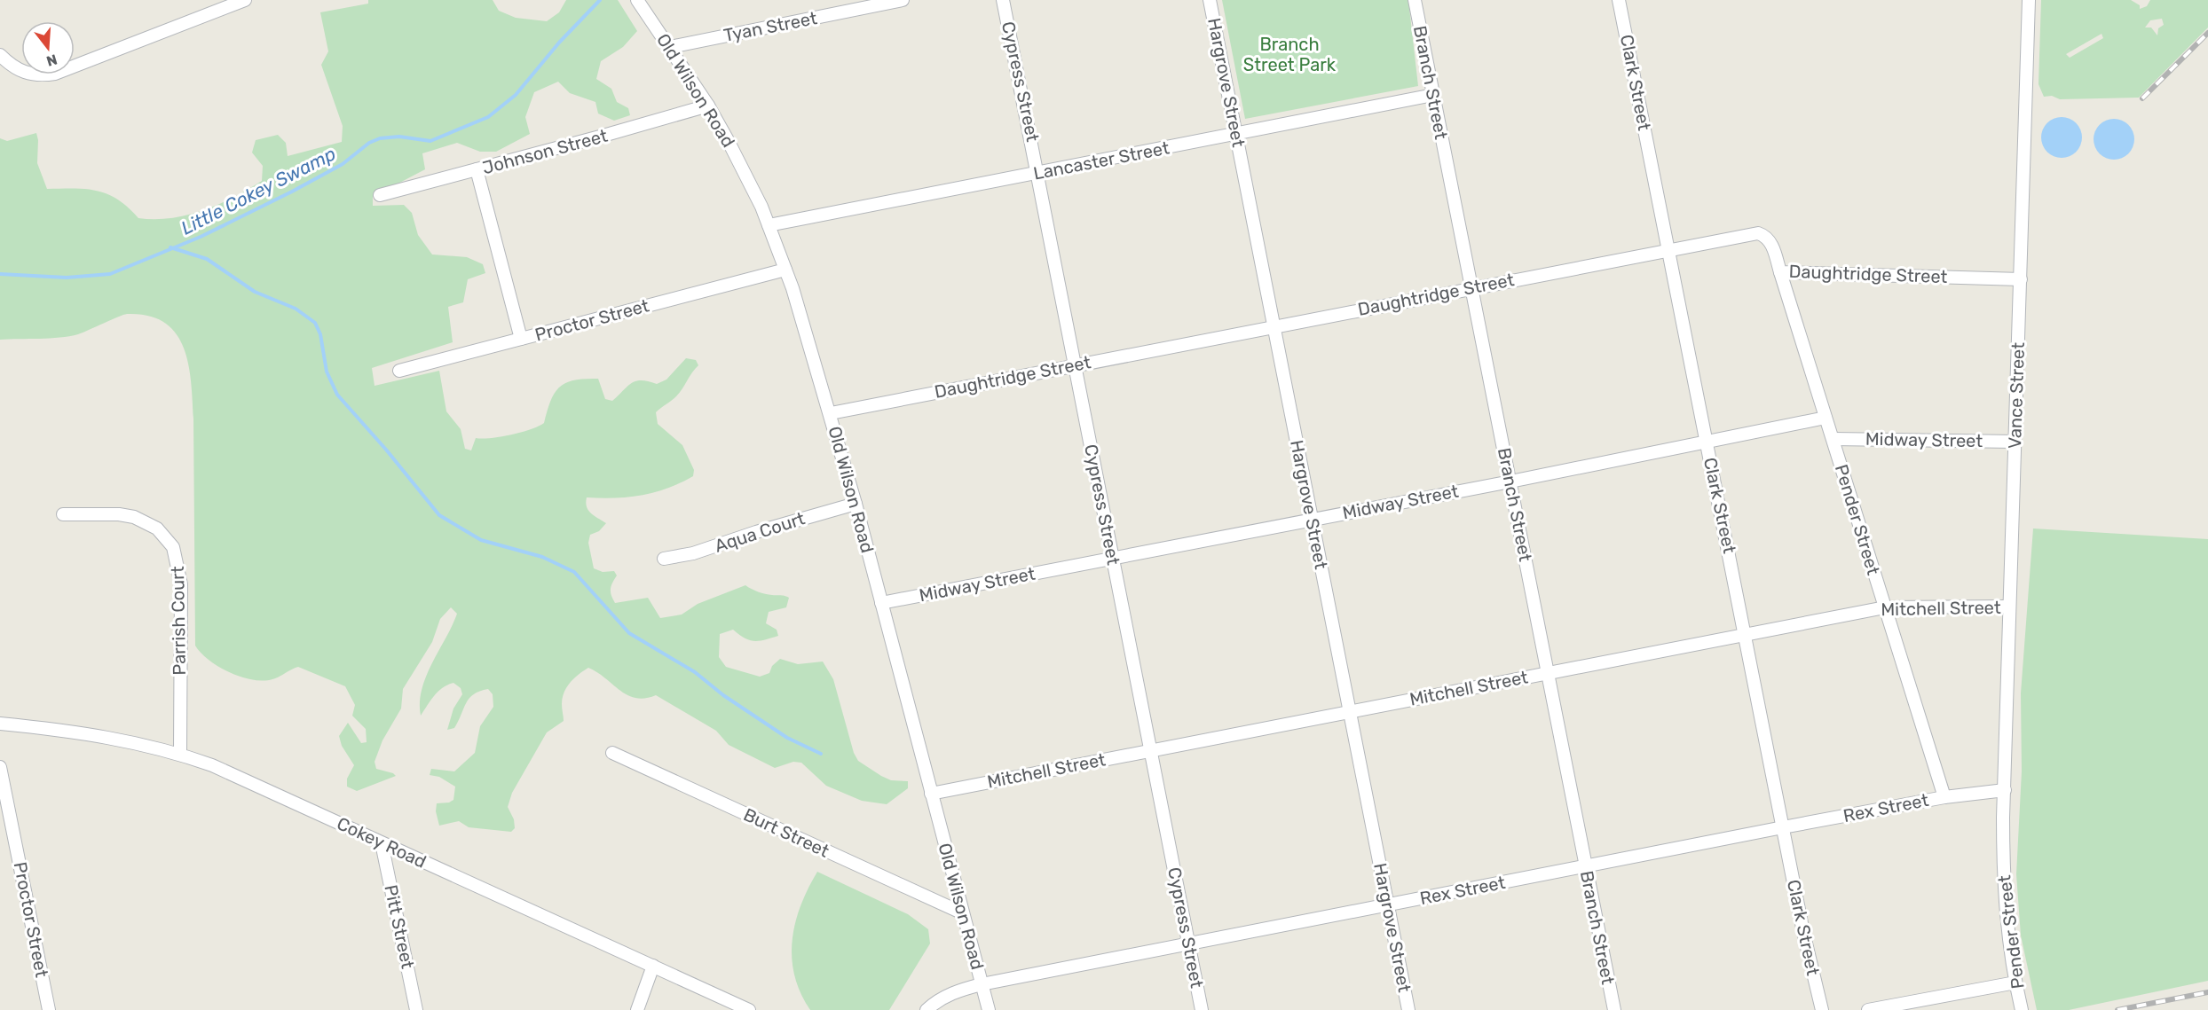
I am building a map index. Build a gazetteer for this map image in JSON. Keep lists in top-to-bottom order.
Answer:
{
  "streets": {
    "street": [
      "Tyan Street",
      "Cypress Street",
      "Hargrove Street",
      "Branch Street",
      "Clark Street",
      "Old Wilson Road",
      "Johnson Street",
      "Lancaster Street",
      "Daughtridge Street",
      "Proctor Street",
      "Vance Street",
      "Midway Street",
      "Pender Street",
      "Aqua Court",
      "Mitchell Street",
      "Parrish Court",
      "Rex Street",
      "Burt Street",
      "Cokey Road",
      "Pitt Street"
    ]
  },
  "crossings": [
    ["Tyan Street", "Old Wilson Road"],
    ["Cypress Street", "Lancaster Street"],
    ["Cypress Street", "Daughtridge Street"],
    ["Cypress Street", "Midway Street"],
    ["Cypress Street", "Mitchell Street"],
    ["Cypress Street", "Rex Street"],
    ["Hargrove Street", "Lancaster Street"],
    ["Hargrove Street", "Daughtridge Street"],
    ["Hargrove Street", "Midway Street"],
    ["Hargrove Street", "Mitchell Street"],
    ["Hargrove Street", "Rex Street"],
    ["Branch Street", "Lancaster Street"],
    ["Branch Street", "Daughtridge Street"],
    ["Branch Street", "Midway Street"],
    ["Branch Street", "Mitchell Street"],
    ["Branch Street", "Rex Street"],
    ["Clark Street", "Daughtridge Street"],
    ["Clark Street", "Midway Street"],
    ["Clark Street", "Mitchell Street"],
    ["Clark Street", "Rex Street"],
    ["Old Wilson Road", "Johnson Street"],
    ["Old Wilson Road", "Lancaster Street"],
    ["Old Wilson Road", "Daughtridge Street"],
    ["Old Wilson Road", "Proctor Street"],
    ["Old Wilson Road", "Midway Street"],
    ["Old Wilson Road", "Aqua Court"],
    ["Old Wilson Road", "Mitchell Street"],
    ["Old Wilson Road", "Rex Street"],
    ["Old Wilson Road", "Burt Street"],
    ["Daughtridge Street", "Vance Street"],
    ["Daughtridge Street", "Pender Street"],
    ["Vance Street", "Midway Street"],
    ["Vance Street", "Pender Street"],
    ["Vance Street", "Mitchell Street"],
    ["Vance Street", "Rex Street"],
    ["Midway Street", "Pender Street"],
    ["Pender Street", "Mitchell Street"],
    ["Pender Street", "Rex Street"],
    ["Parrish Court", "Cokey Road"],
    ["Cokey Road", "Pitt Street"]
  ],
  "water": ["Little Cokey Swamp"],
  "parks": ["Branch Street Park"],
  "north": "bottom"
}
